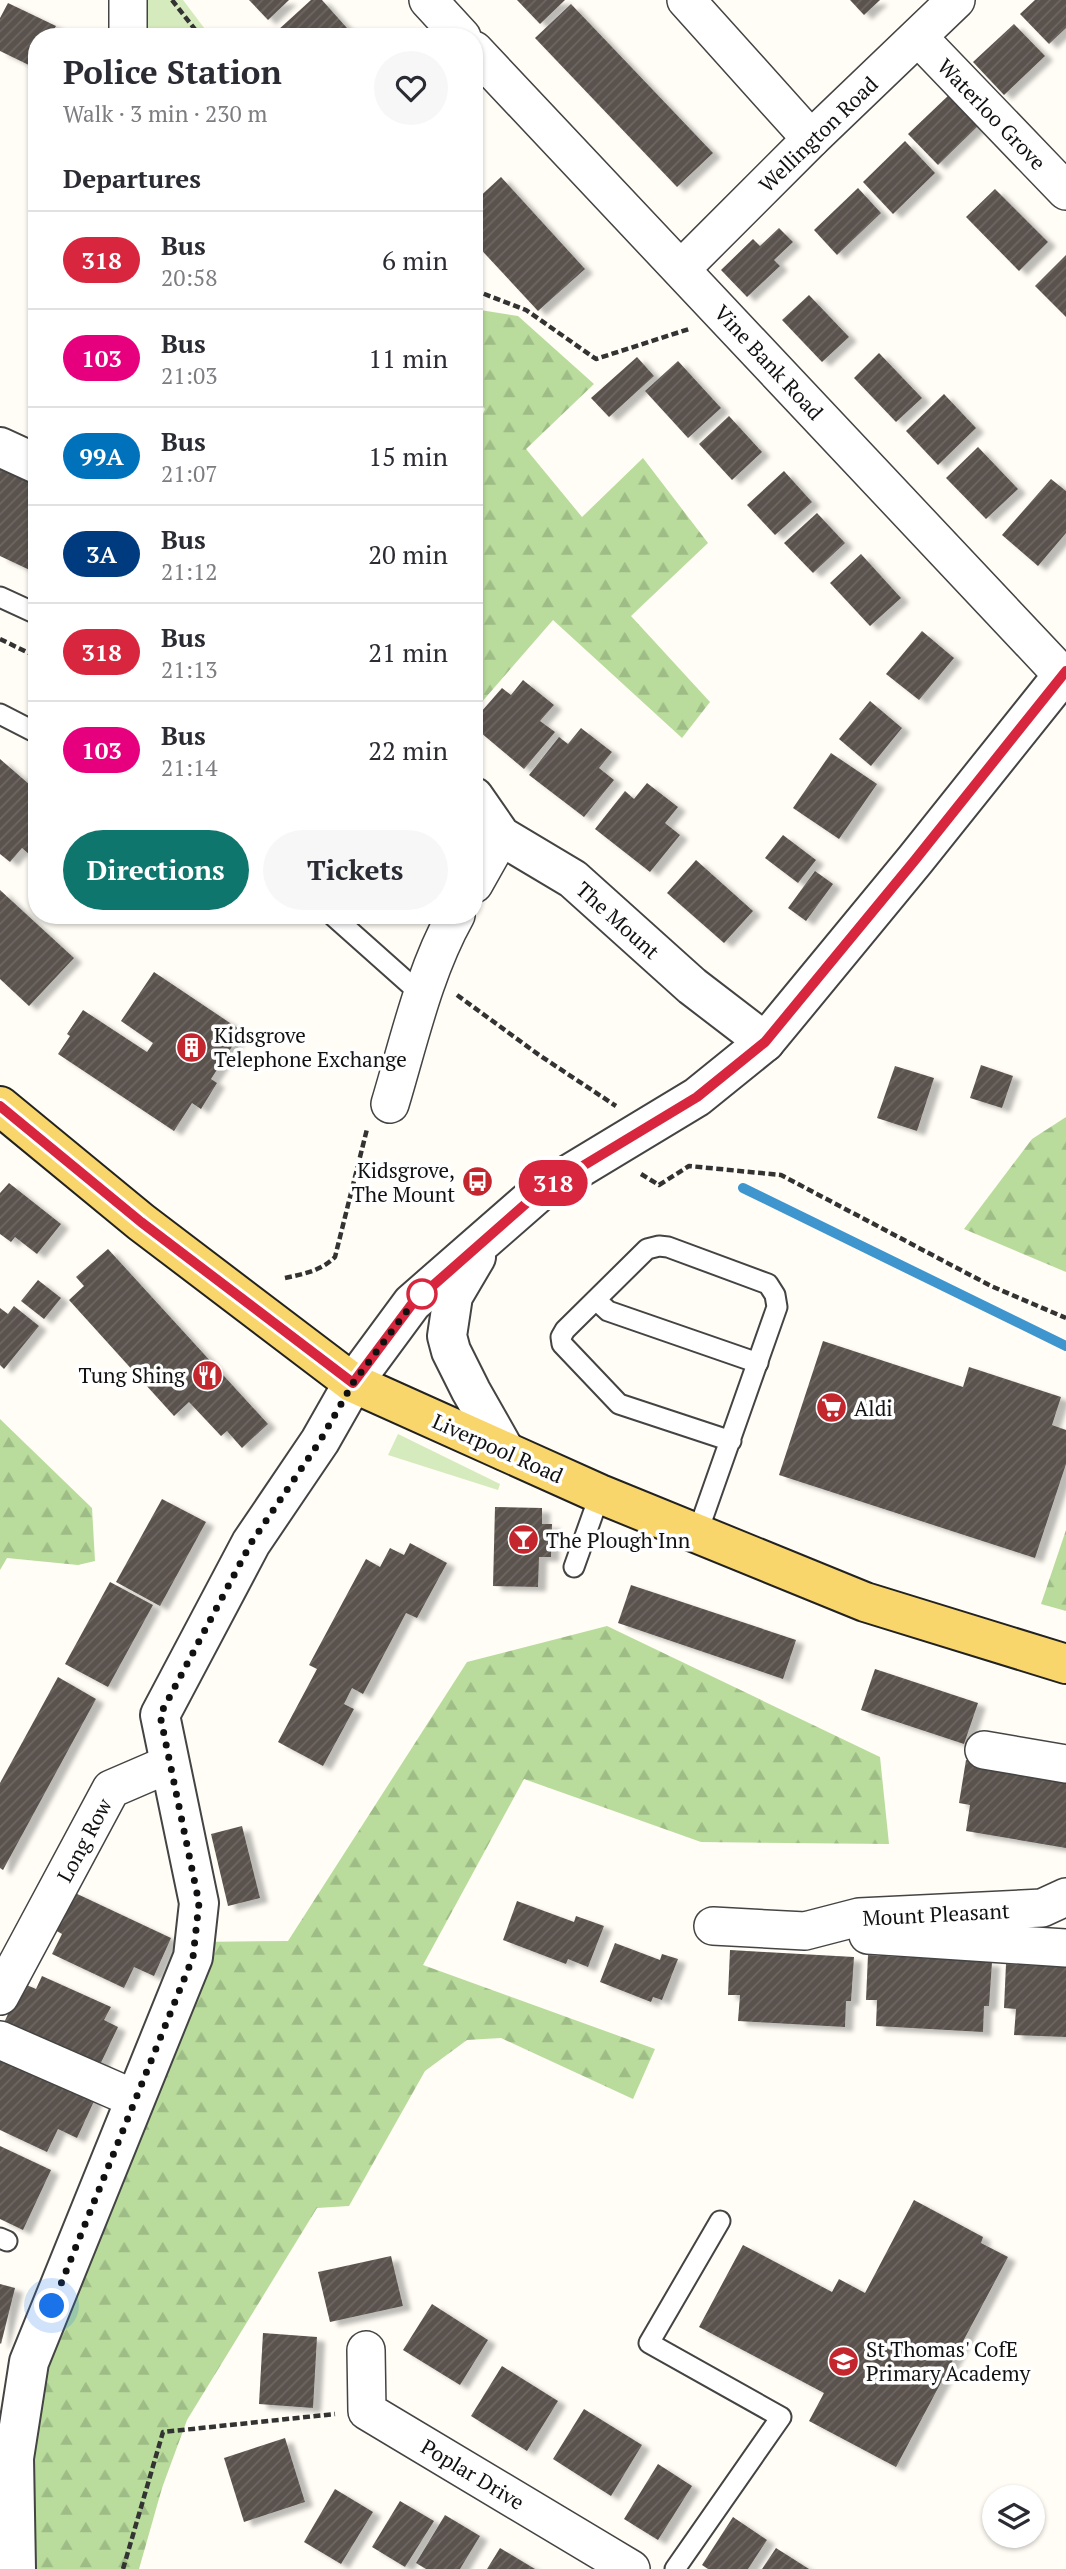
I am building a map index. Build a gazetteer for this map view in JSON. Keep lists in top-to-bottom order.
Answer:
{
  "streets": {
    "main road": ["Liverpool Road"],
    "street": [
      "Waterloo Grove",
      "Wellington Road",
      "Vine Bank Road",
      "The Mount",
      "Long Row",
      "Mount Pleasant",
      "Poplar Drive"
    ]
  },
  "crossings": [
    ["Waterloo Grove", "Wellington Road"],
    ["Wellington Road", "Vine Bank Road"]
  ],
  "places": {
    "building": ["Kidsgrove Telephone Exchange"],
    "bus stop": ["Kidsgrove, The Mount"],
    "restaurant": ["Tung Shing"],
    "supermarket": ["Aldi"],
    "bar": ["The Plough Inn"],
    "school or university": ["St Thomas' CofE Primary Academy"]
  },
  "lines": ["bus line 318"],
  "page": {
    "on_map": "318",
    "heading": [
      ["Police Station", "Walk · 3 min · 230 m"],
      "Departures"
    ],
    "list": [
      {
        "mark": "318",
        "name": "Bus",
        "note": "20:58",
        "value": "6 min"
      },
      {
        "mark": "103",
        "name": "Bus",
        "note": "21:03",
        "value": "11 min"
      },
      {
        "mark": "99A",
        "name": "Bus",
        "note": "21:07",
        "value": "15 min"
      },
      {
        "mark": "3A",
        "name": "Bus",
        "note": "21:12",
        "value": "20 min"
      },
      {
        "mark": "318",
        "name": "Bus",
        "note": "21:13",
        "value": "21 min"
      },
      {
        "mark": "103",
        "name": "Bus",
        "note": "21:14",
        "value": "22 min"
      }
    ],
    "buttons": ["Directions", "Tickets"]
  }
}
